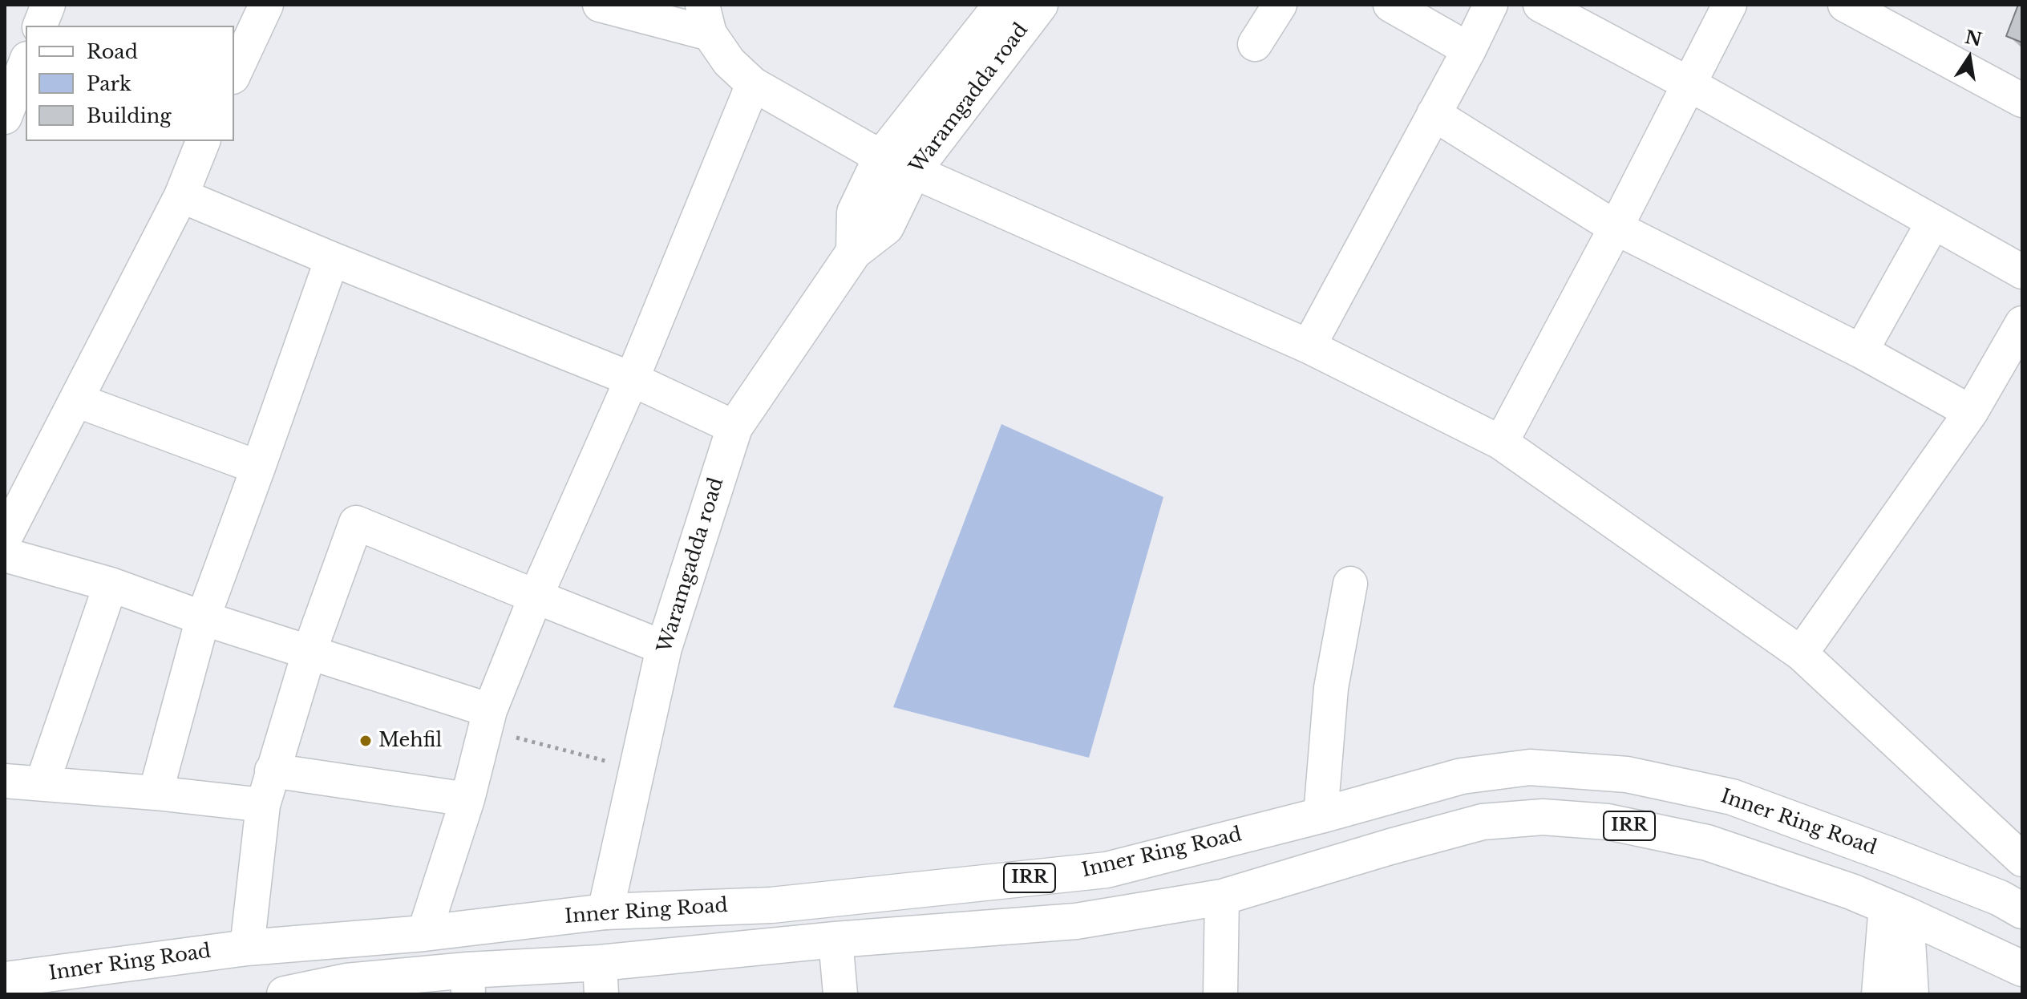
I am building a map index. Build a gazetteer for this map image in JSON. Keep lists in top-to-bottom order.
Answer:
{
  "streets": {
    "main road": ["Waramgadda road", "Inner Ring Road", "IRR"]
  },
  "crossings": [
    ["Waramgadda road", "Inner Ring Road"]
  ],
  "places": ["Mehfil"],
  "legend": ["Road", "Park", "Building"],
  "north": "top"
}
